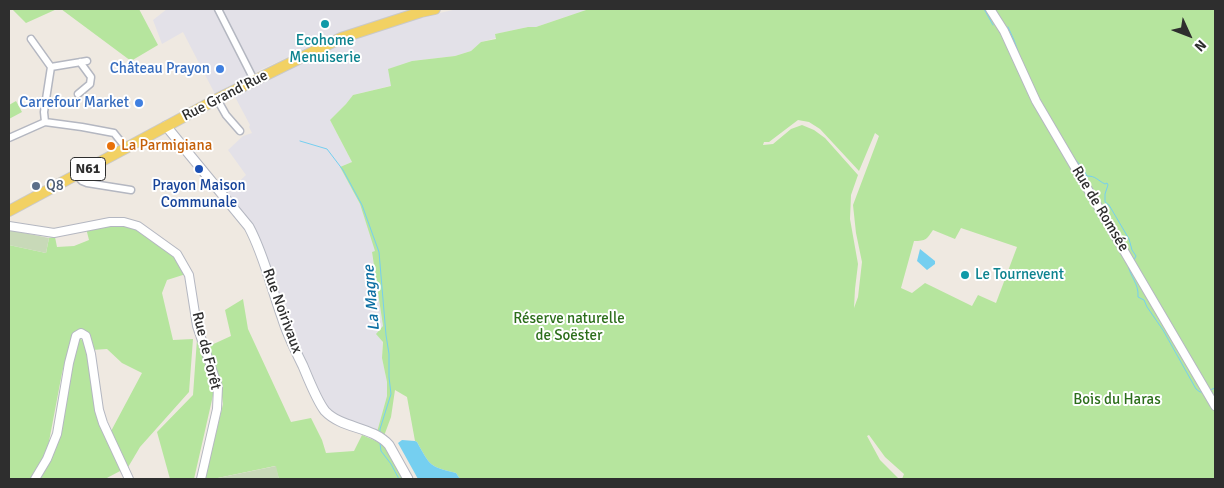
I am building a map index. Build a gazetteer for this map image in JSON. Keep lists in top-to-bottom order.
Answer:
{
  "streets": {
    "main road": ["Rue Grand'Rue", "N61", "Rue Noirivaux"],
    "street": ["Rue de Romsée", "Rue de Forêt"]
  },
  "crossings": [
    ["Rue Grand'Rue", "Rue Noirivaux"]
  ],
  "water": ["La Magne"],
  "parks": ["Réserve naturelle de Soëster", "Bois du Haras"],
  "places": [
    "Ecohome Menuiserie",
    "Château Prayon",
    "Carrefour Market",
    "La Parmigiana",
    "Prayon Maison Communale",
    "Q8",
    "Le Tournevent"
  ],
  "north": "bottom right"
}
